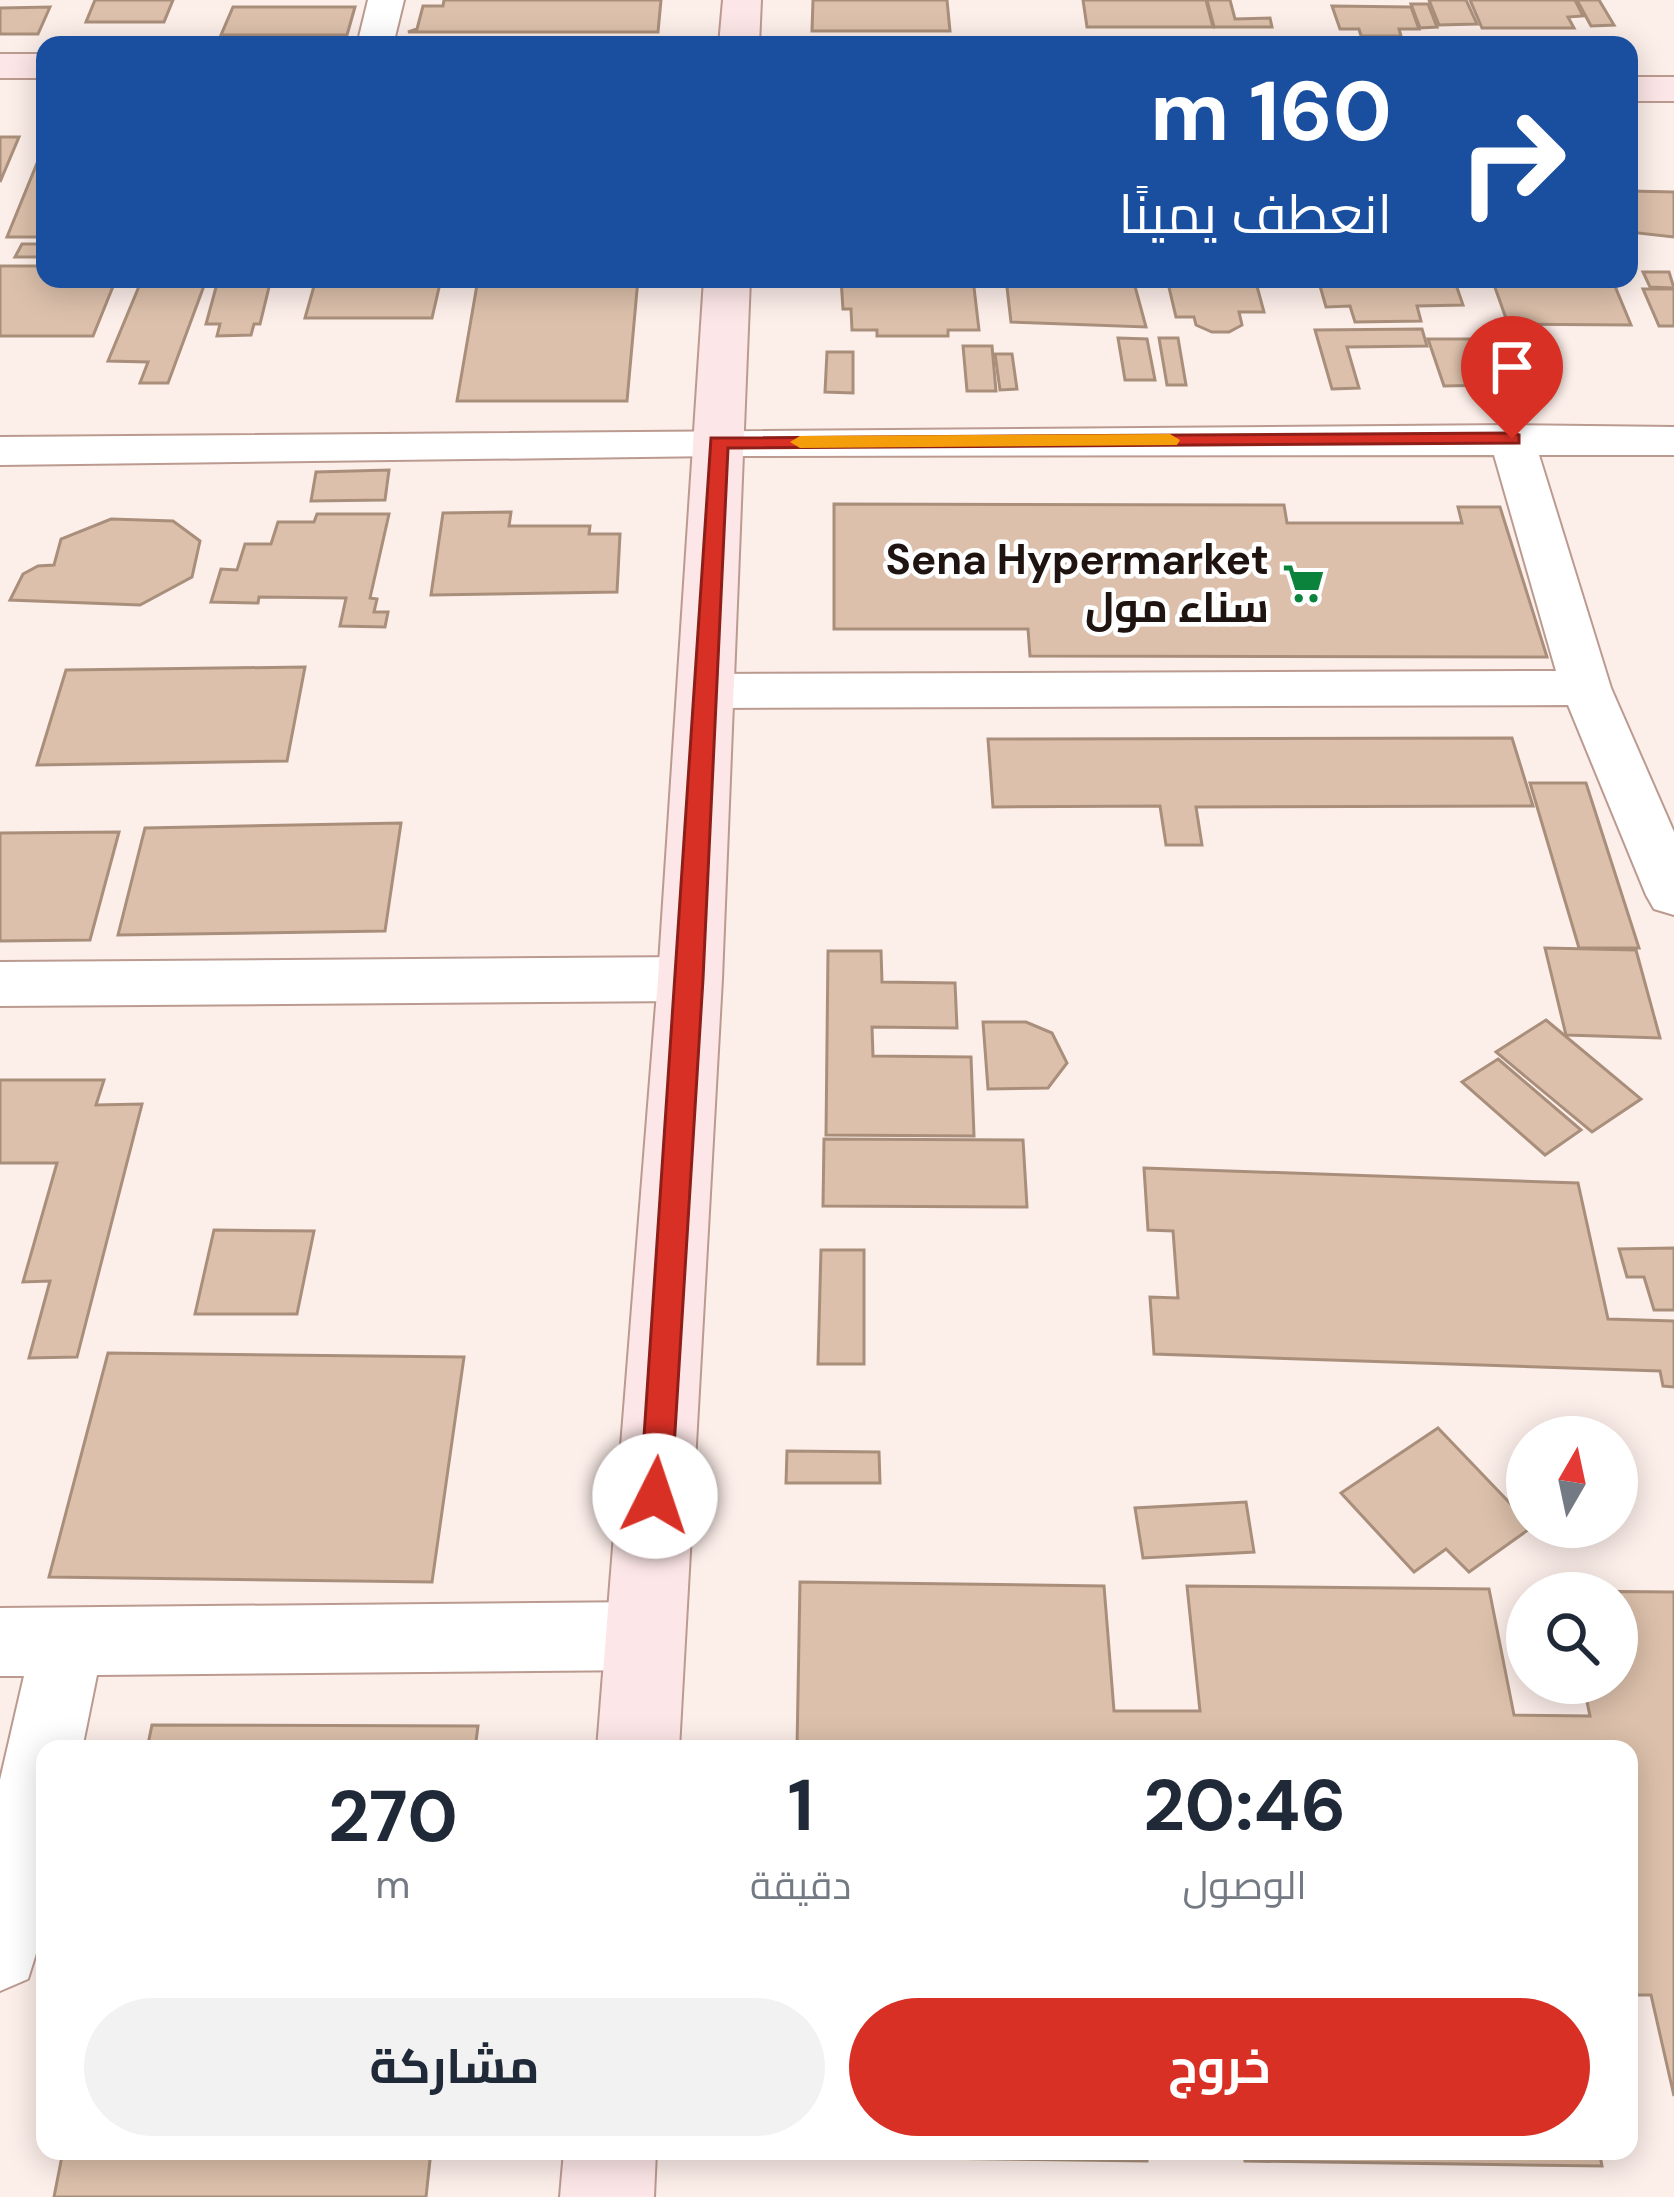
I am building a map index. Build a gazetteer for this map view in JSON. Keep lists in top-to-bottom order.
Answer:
{
  "places": {
    "supermarket": ["Sena Hypermarket سناء مول"]
  },
  "north": "top",
  "page": {
    "turn": ["160 m", "انعطف يمينًا"],
    "eta": [
      "20:46",
      "الوصول",
      "1",
      "دقيقة",
      "270",
      "m"
    ],
    "buttons": ["خروج", "مشاركة"]
  }
}
